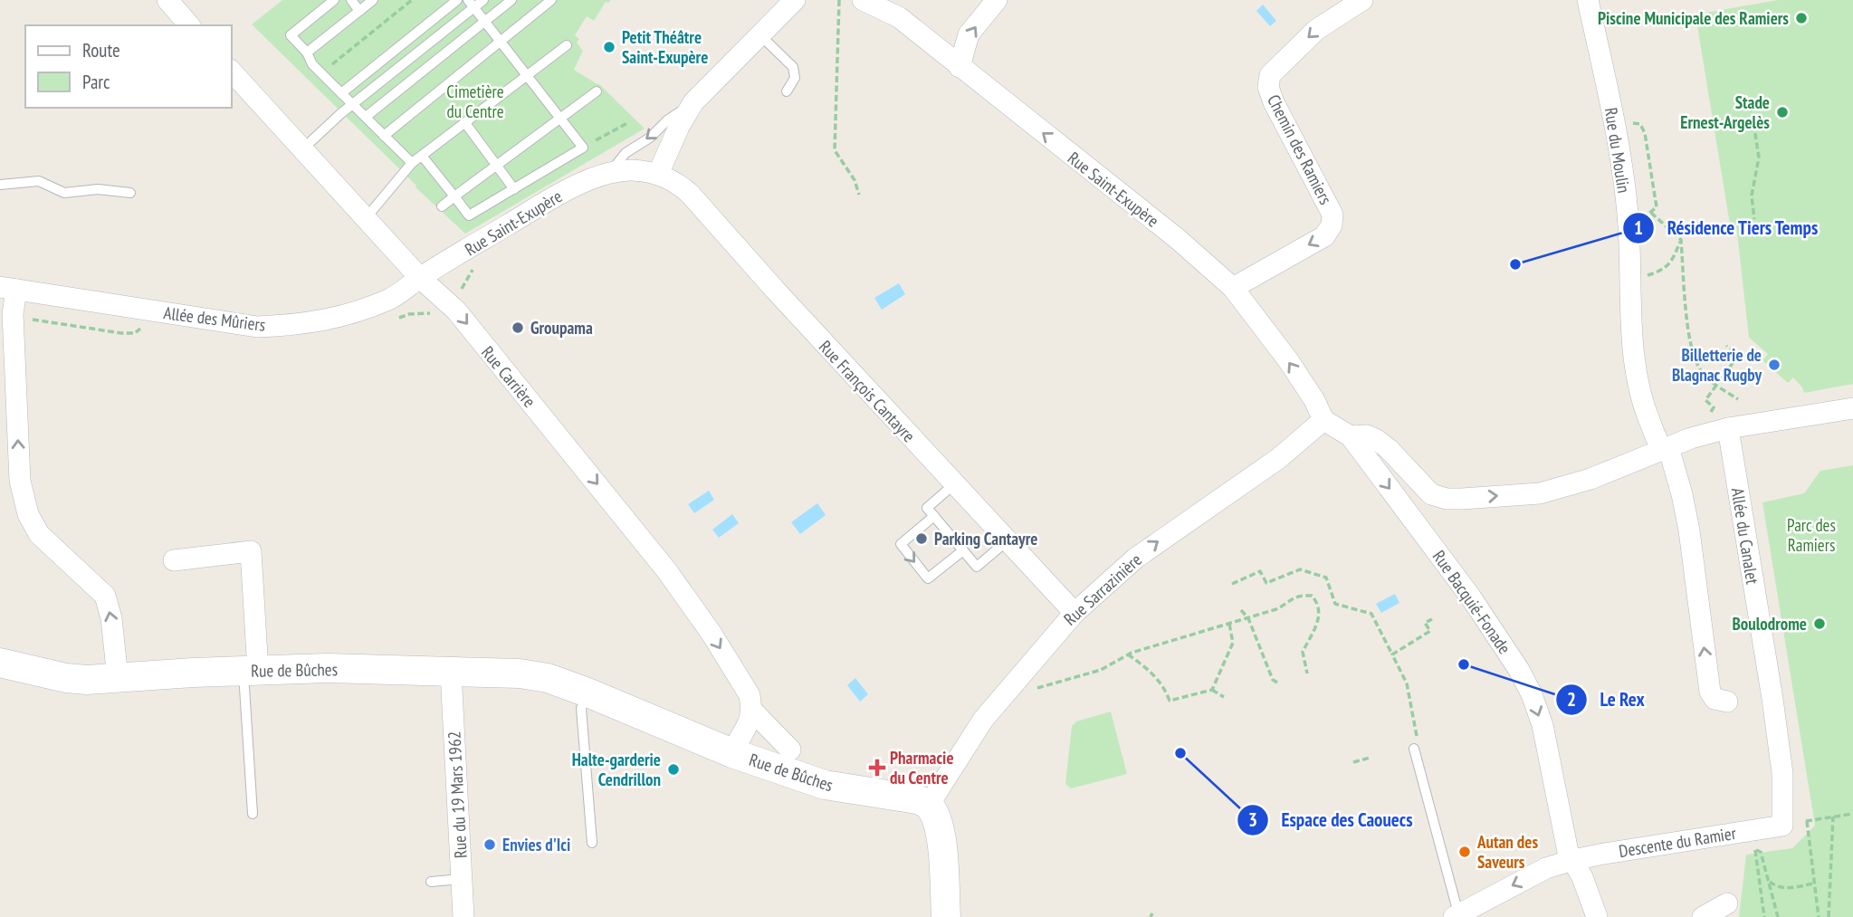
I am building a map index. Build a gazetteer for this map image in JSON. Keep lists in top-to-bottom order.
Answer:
{
  "streets": {
    "main road": ["Rue de Bûches"],
    "street": [
      "Chemin des Ramiers",
      "Rue du Moulin",
      "Rue Saint-Exupère",
      "Allée des Mûriers",
      "Rue Carrière",
      "Rue François Cantayre",
      "Allée du Canalet",
      "Rue Sarrazinière",
      "Rue Bacquié-Fonade",
      "Rue du 19 Mars 1962",
      "Descente du Ramier"
    ]
  },
  "crossings": [
    ["Chemin des Ramiers", "Rue Saint-Exupère"],
    ["Rue Saint-Exupère", "Allée des Mûriers"],
    ["Rue Saint-Exupère", "Rue Carrière"],
    ["Rue Saint-Exupère", "Rue François Cantayre"],
    ["Rue Saint-Exupère", "Rue Sarrazinière"],
    ["Allée des Mûriers", "Rue Carrière"],
    ["Rue François Cantayre", "Rue Sarrazinière"],
    ["Allée du Canalet", "Descente du Ramier"],
    ["Rue Sarrazinière", "Rue de Bûches"],
    ["Rue Bacquié-Fonade", "Descente du Ramier"],
    ["Rue de Bûches", "Rue du 19 Mars 1962"]
  ],
  "one_way": [
    "Rue du Moulin",
    "Rue Saint-Exupère",
    "Rue Carrière",
    "Rue Sarrazinière",
    "Rue Bacquié-Fonade",
    "Descente du Ramier"
  ],
  "parks": ["Cimetière du Centre", "Parc des Ramiers"],
  "places": {
    "other": [
      "Piscine Municipale des Ramiers",
      "Petit Théâtre Saint-Exupère",
      "Stade Ernest-Argelès",
      "Résidence Tiers Temps",
      "Groupama",
      "Billetterie de Blagnac Rugby",
      "Parking Cantayre",
      "Boulodrome",
      "Le Rex",
      "Espace des Caouecs",
      "Halte-garderie Cendrillon",
      "Envies d'Ici",
      "Autan des Saveurs"
    ],
    "health": ["Pharmacie du Centre"]
  },
  "legend": ["Route", "Parc"]
}
